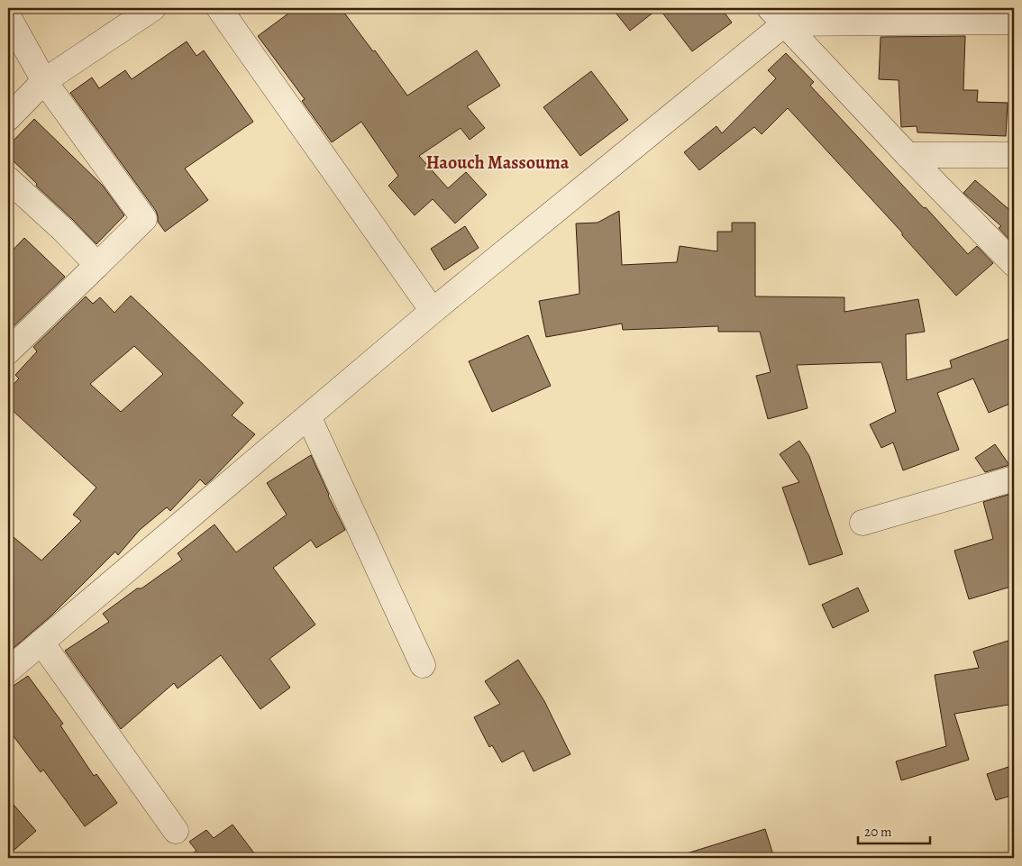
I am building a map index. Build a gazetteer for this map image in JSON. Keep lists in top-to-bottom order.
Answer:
{
  "districts": ["Haouch Massouma"],
  "scale_bar": "20 m"
}
